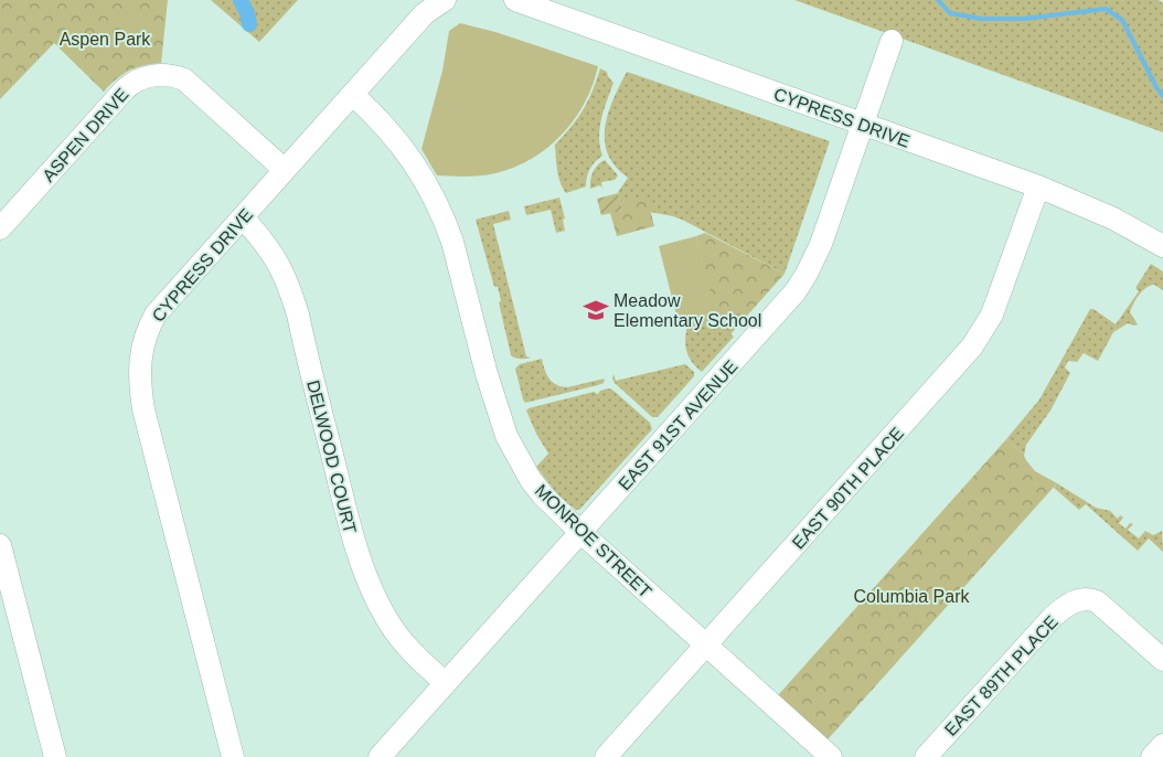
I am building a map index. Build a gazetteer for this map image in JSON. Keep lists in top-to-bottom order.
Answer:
{
  "streets": {
    "street": [
      "CYPRESS DRIVE",
      "ASPEN DRIVE",
      "EAST 91ST AVENUE",
      "DELWOOD COURT",
      "EAST 90TH PLACE",
      "MONROE STREET",
      "EAST 89TH PLACE"
    ]
  },
  "crossings": [
    ["CYPRESS DRIVE", "ASPEN DRIVE"],
    ["CYPRESS DRIVE", "EAST 91ST AVENUE"],
    ["CYPRESS DRIVE", "DELWOOD COURT"],
    ["CYPRESS DRIVE", "EAST 90TH PLACE"],
    ["CYPRESS DRIVE", "MONROE STREET"],
    ["EAST 91ST AVENUE", "DELWOOD COURT"],
    ["EAST 91ST AVENUE", "MONROE STREET"],
    ["EAST 90TH PLACE", "MONROE STREET"]
  ],
  "parks": ["Aspen Park", "Columbia Park"],
  "places": {
    "school or university": ["Meadow Elementary School"]
  }
}
